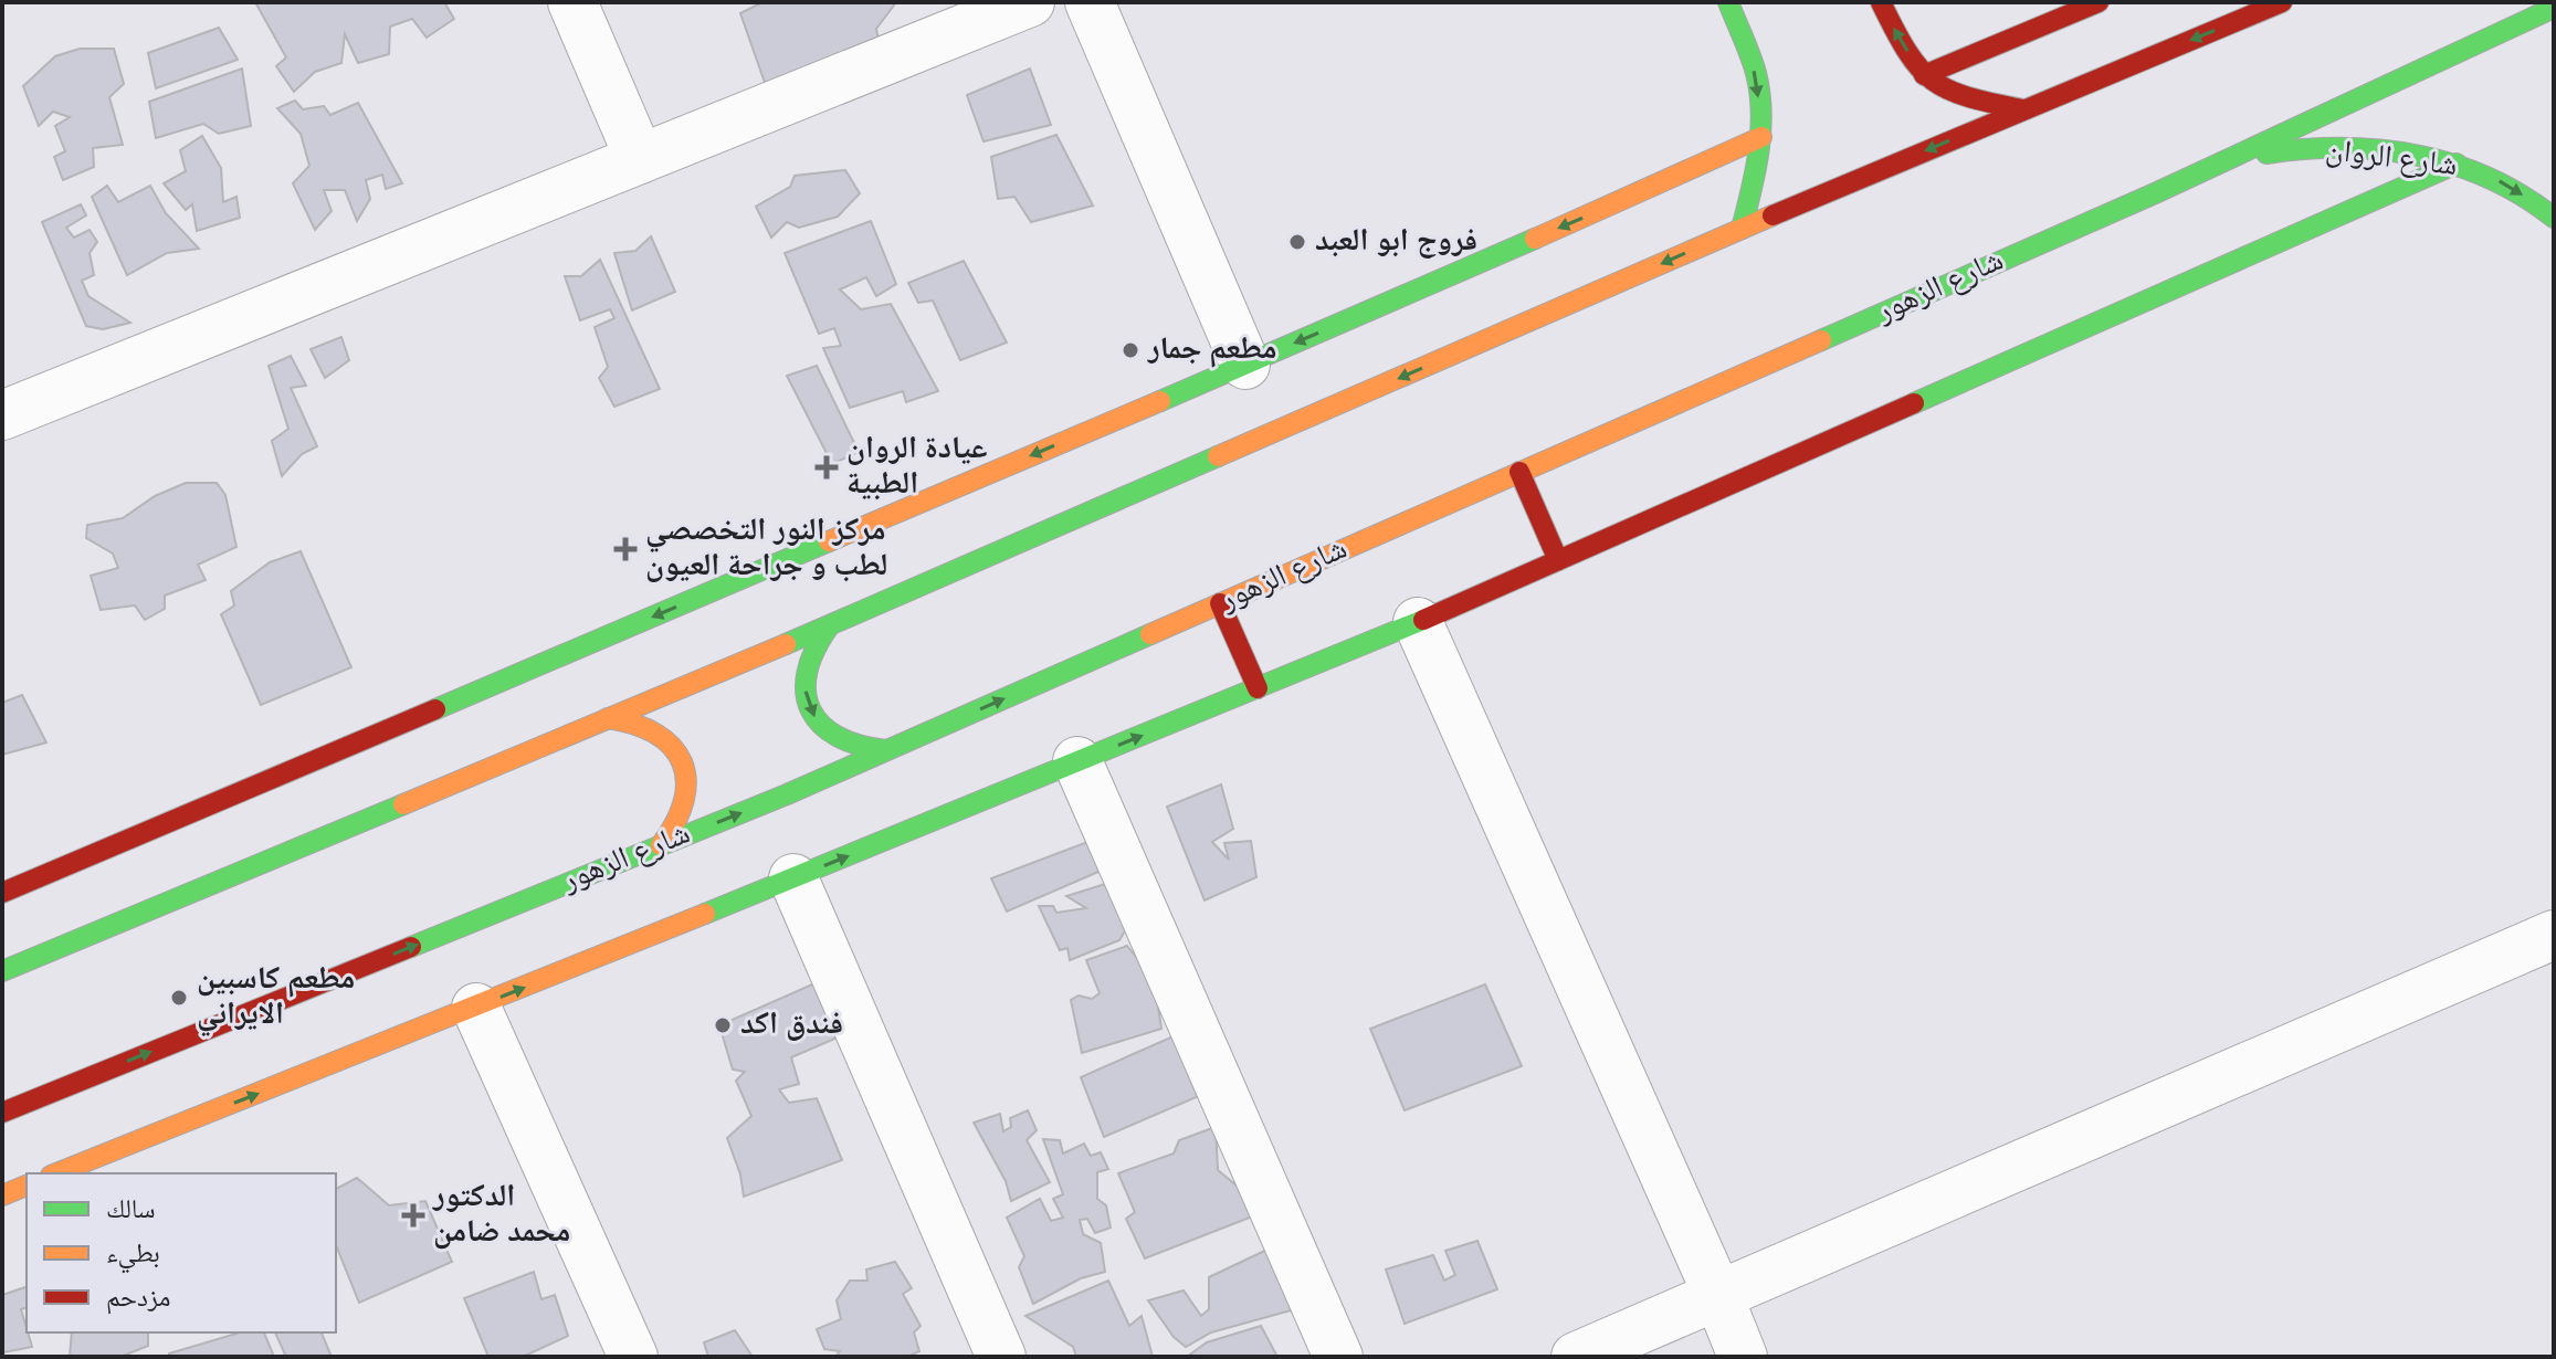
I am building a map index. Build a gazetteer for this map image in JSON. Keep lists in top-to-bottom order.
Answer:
{
  "streets": {
    "main road": ["شارع الروان", "شارع الزهور"]
  },
  "crossings": [
    ["شارع الروان", "شارع الزهور"]
  ],
  "places": {
    "other": [
      "فروج ابو العبد",
      "مطعم جمار",
      "مطعم كاسبين الايراني",
      "فندق اكد"
    ],
    "health": ["عيادة الروان الطبية", "مركز النور التخصصي لطب و جراحة العيون", "الدكتور محمد ضامن"]
  },
  "legend": ["سالك", "بطيء", "مزدحم"]
}
